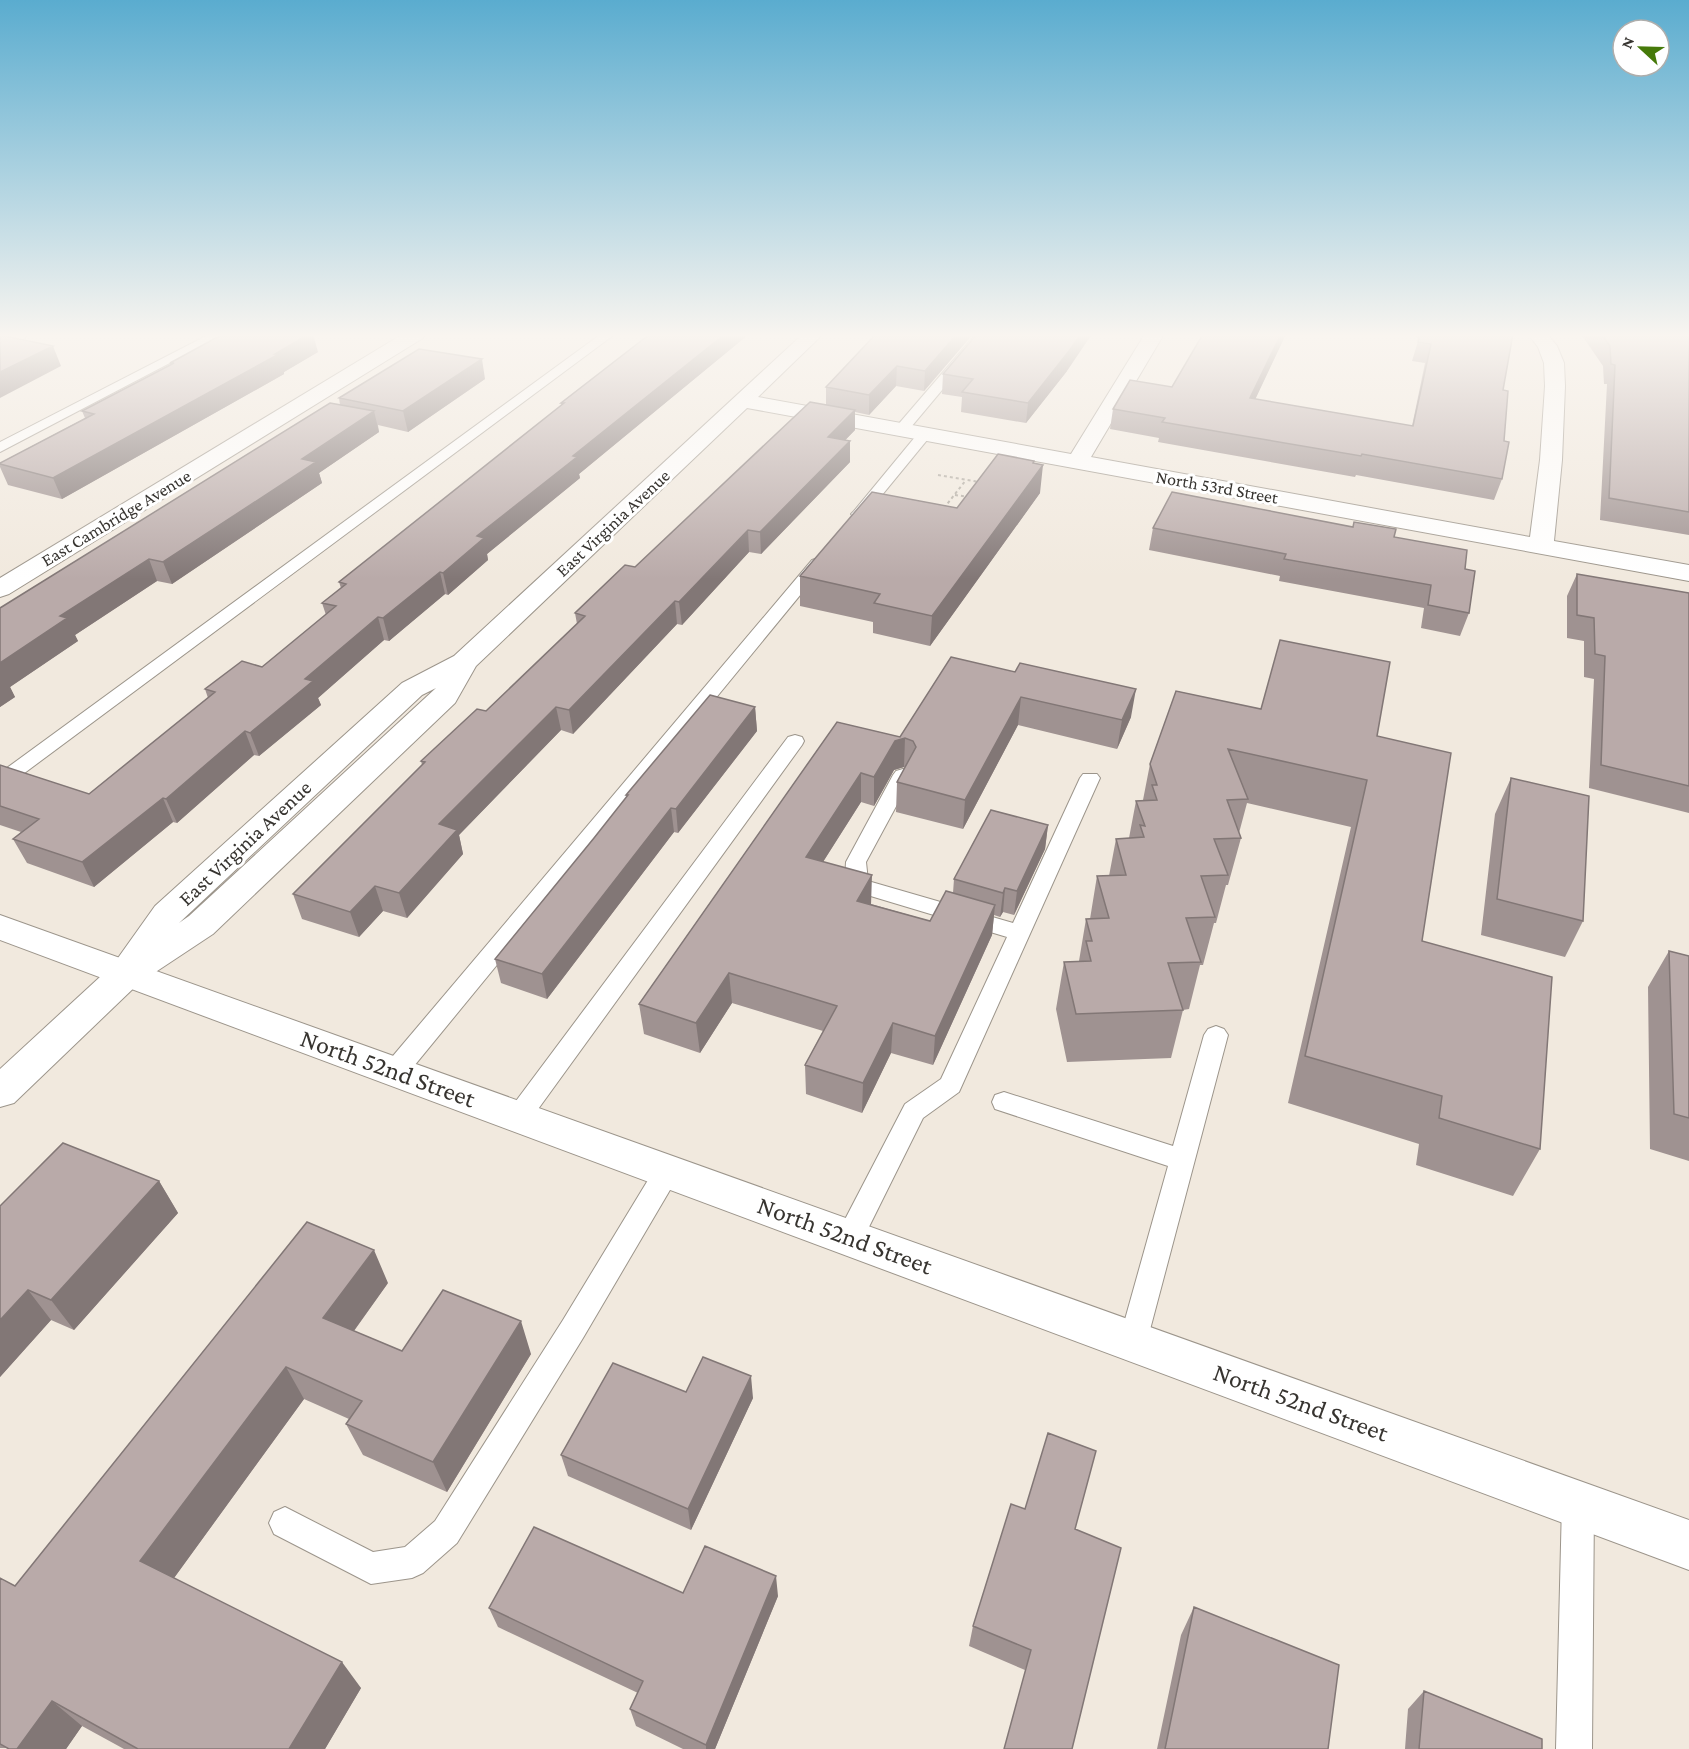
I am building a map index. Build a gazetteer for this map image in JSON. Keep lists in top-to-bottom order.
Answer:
{
  "streets": {
    "street": [
      "North 53rd Street",
      "East Cambridge Avenue",
      "East Virginia Avenue",
      "North 52nd Street"
    ]
  },
  "crossings": [
    ["East Virginia Avenue", "North 52nd Street"]
  ],
  "north": "left"
}
